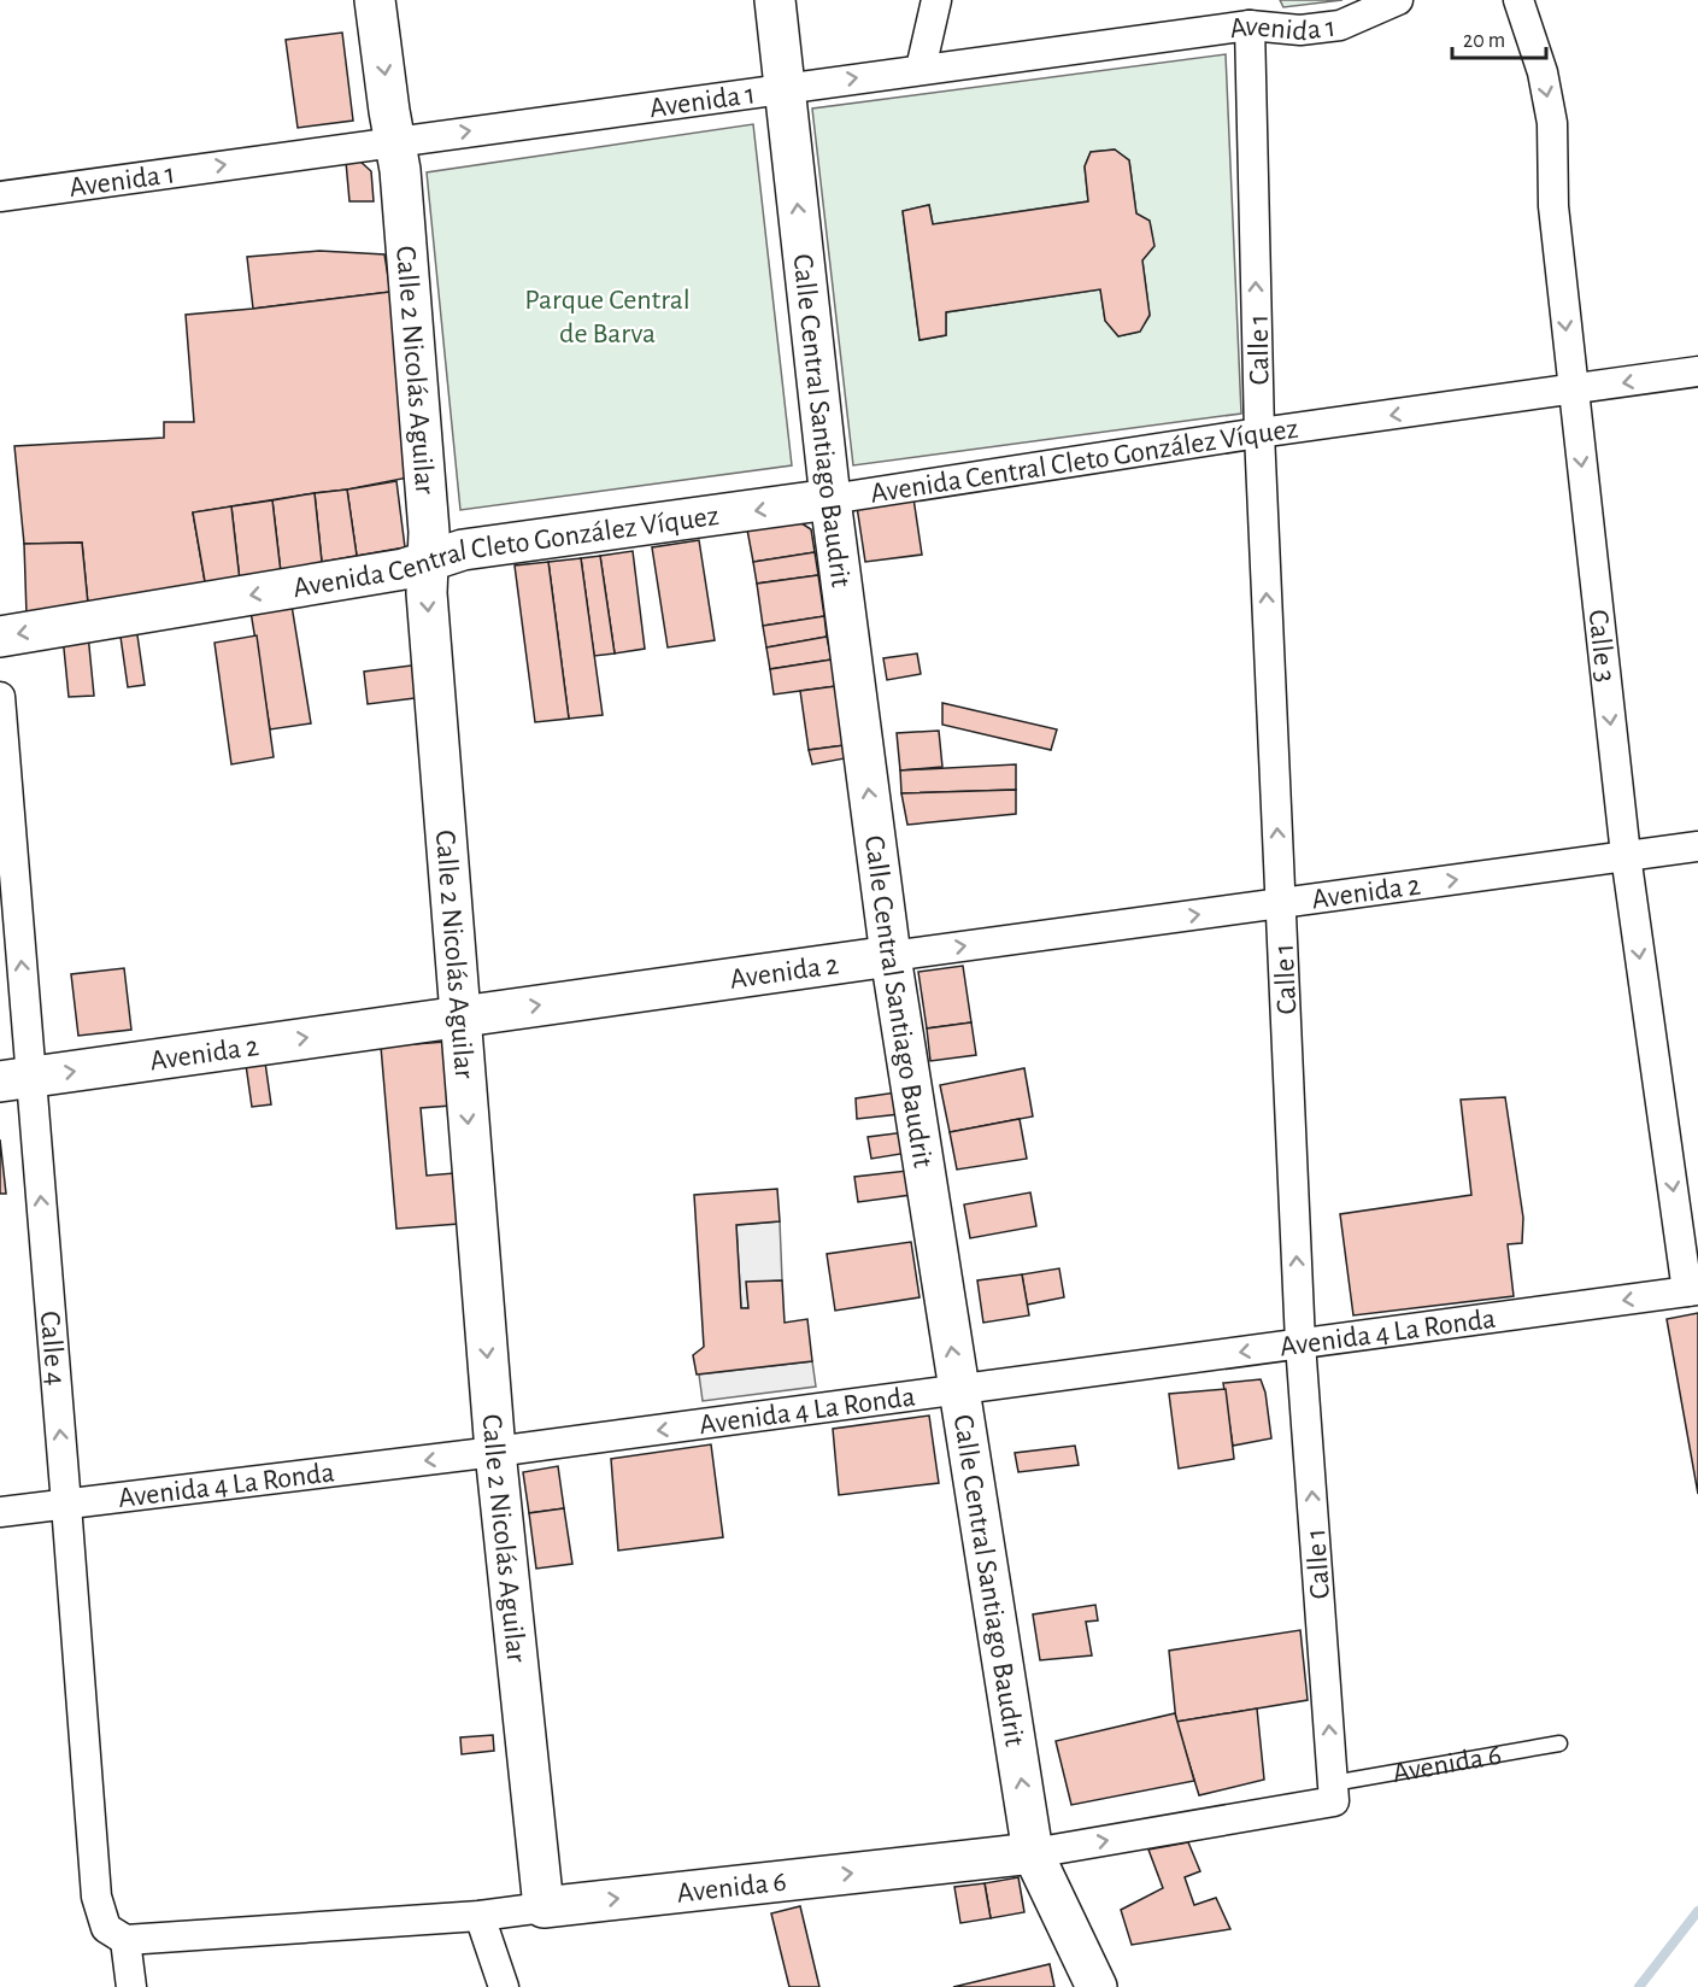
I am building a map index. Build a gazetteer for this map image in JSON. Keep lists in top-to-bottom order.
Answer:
{
  "streets": {
    "main road": [
      "Calle 2 Nicolás Aguilar",
      "Calle Central Santiago Baudrit",
      "Avenida Central Cleto González Víquez",
      "Avenida 2",
      "Avenida 6"
    ],
    "street": [
      "Avenida 1",
      "Calle 1",
      "Calle 3",
      "Avenida 4 La Ronda",
      "Calle 4"
    ]
  },
  "crossings": [
    ["Avenida 1", "Calle 1"],
    ["Avenida 1", "Calle 2 Nicolás Aguilar"],
    ["Avenida 1", "Calle Central Santiago Baudrit"],
    ["Calle 1", "Avenida Central Cleto González Víquez"],
    ["Calle 1", "Avenida 2"],
    ["Calle 1", "Avenida 4 La Ronda"],
    ["Calle 1", "Avenida 6"],
    ["Calle 2 Nicolás Aguilar", "Avenida Central Cleto González Víquez"],
    ["Calle 2 Nicolás Aguilar", "Avenida 2"],
    ["Calle 2 Nicolás Aguilar", "Avenida 4 La Ronda"],
    ["Calle 2 Nicolás Aguilar", "Avenida 6"],
    ["Calle Central Santiago Baudrit", "Avenida Central Cleto González Víquez"],
    ["Calle Central Santiago Baudrit", "Avenida 2"],
    ["Calle Central Santiago Baudrit", "Avenida 4 La Ronda"],
    ["Calle Central Santiago Baudrit", "Avenida 6"],
    ["Avenida Central Cleto González Víquez", "Calle 3"],
    ["Calle 3", "Avenida 2"],
    ["Calle 3", "Avenida 4 La Ronda"],
    ["Avenida 2", "Calle 4"],
    ["Avenida 4 La Ronda", "Calle 4"],
    ["Calle 4", "Avenida 6"]
  ],
  "one_way": [
    "Avenida 1",
    "Calle 1",
    "Calle 2 Nicolás Aguilar",
    "Calle Central Santiago Baudrit",
    "Avenida Central Cleto González Víquez",
    "Calle 3",
    "Avenida 2",
    "Avenida 4 La Ronda",
    "Calle 4",
    "Avenida 6"
  ],
  "parks": ["Parque Central de Barva"],
  "scale_bar": "20 m"
}
